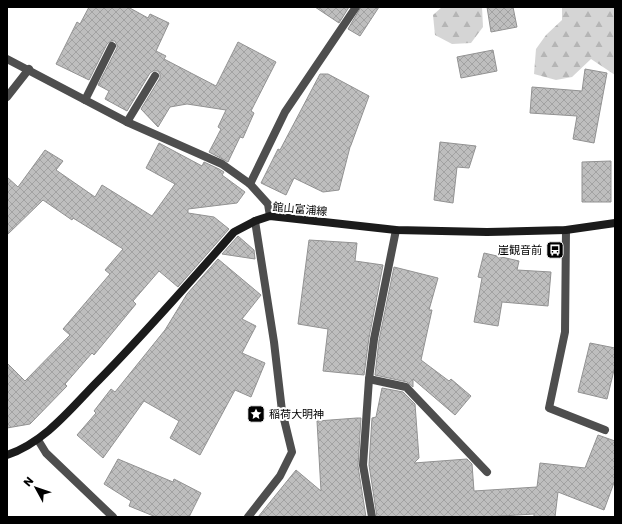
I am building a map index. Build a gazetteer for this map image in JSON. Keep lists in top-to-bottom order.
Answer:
{
  "streets": {
    "main road": ["館山富浦線"]
  },
  "places": {
    "bus stop": ["崖観音前"],
    "place": ["稲荷大明神"]
  },
  "north": "top left"
}
